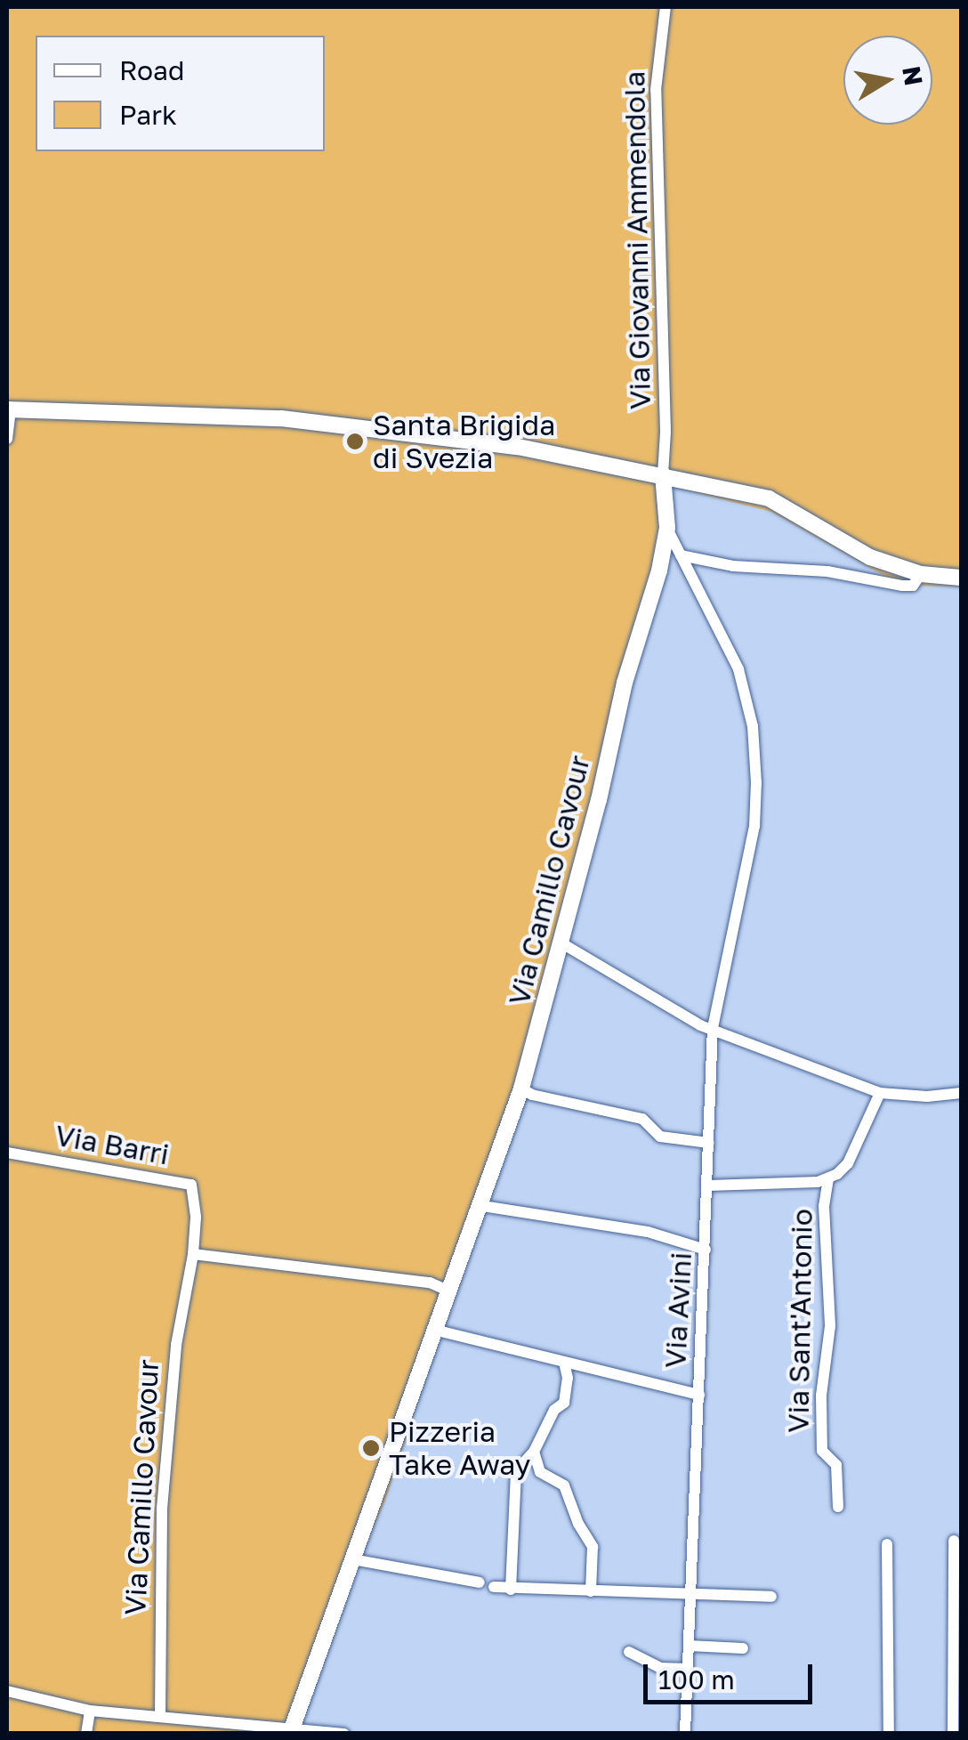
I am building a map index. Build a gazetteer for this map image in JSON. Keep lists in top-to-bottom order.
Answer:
{
  "streets": {
    "street": [
      "Via Giovanni Ammendola",
      "Via Camillo Cavour",
      "Via Barri",
      "Via Avini",
      "Via Sant'Antonio"
    ]
  },
  "crossings": [
    ["Via Giovanni Ammendola", "Via Camillo Cavour"],
    ["Via Camillo Cavour", "Via Barri"],
    ["Via Camillo Cavour", "Via Avini"]
  ],
  "places": ["Santa Brigida di Svezia", "Pizzeria Take Away"],
  "legend": ["Road", "Park"],
  "scale_bar": "100 m",
  "north": "right"
}
